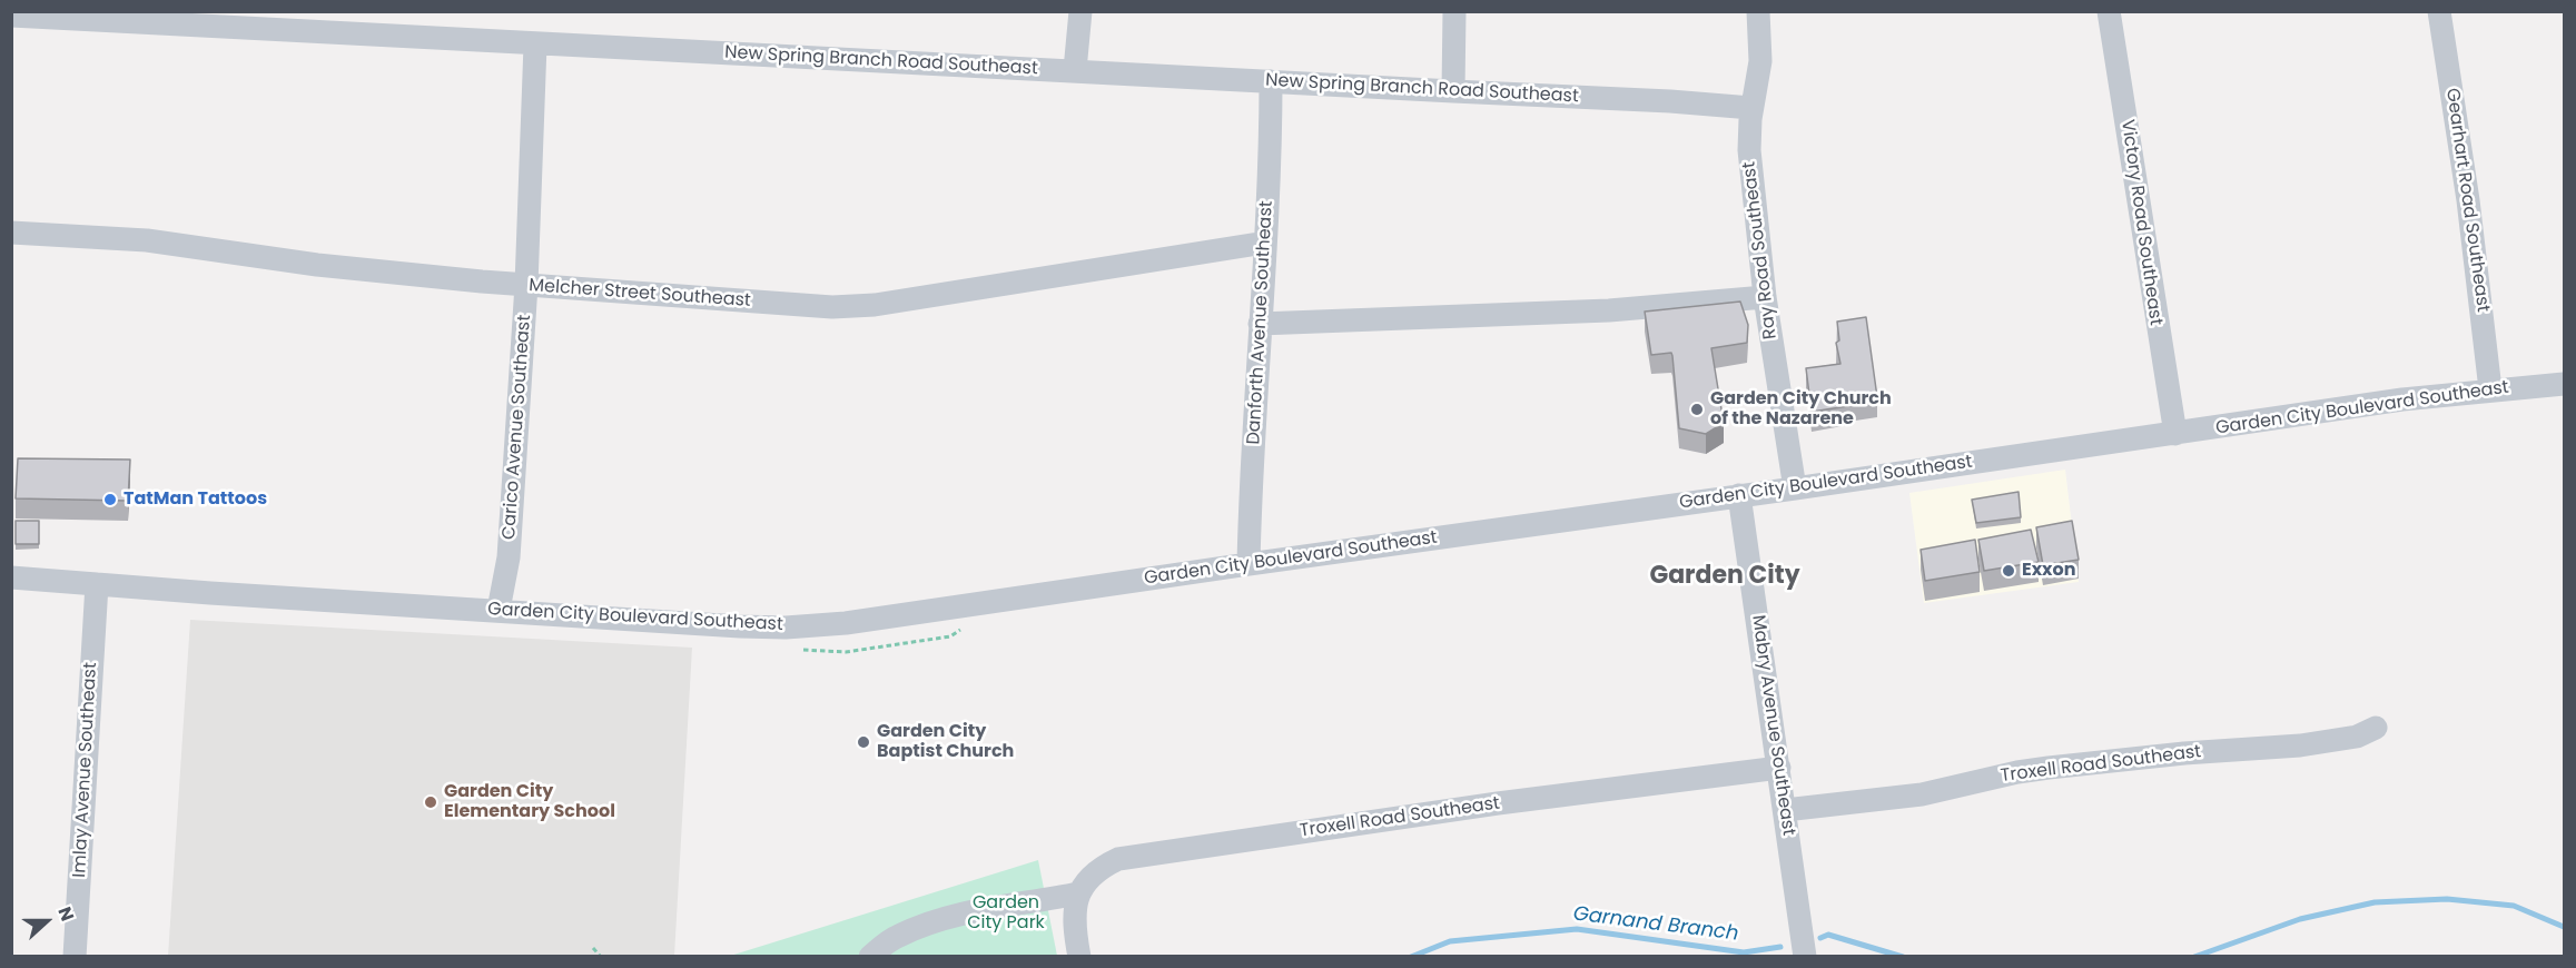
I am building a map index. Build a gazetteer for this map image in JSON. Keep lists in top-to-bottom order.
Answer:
{
  "streets": {
    "street": [
      "New Spring Branch Road Southeast",
      "Gearhart Road Southeast",
      "Victory Road Southeast",
      "Ray Road Southeast",
      "Melcher Street Southeast",
      "Danforth Avenue Southeast",
      "Garden City Boulevard Southeast",
      "Carico Avenue Southeast",
      "Mabry Avenue Southeast",
      "Troxell Road Southeast",
      "Imlay Avenue Southeast"
    ]
  },
  "crossings": [
    ["New Spring Branch Road Southeast", "Ray Road Southeast"],
    ["New Spring Branch Road Southeast", "Danforth Avenue Southeast"],
    ["New Spring Branch Road Southeast", "Carico Avenue Southeast"],
    ["Gearhart Road Southeast", "Garden City Boulevard Southeast"],
    ["Victory Road Southeast", "Garden City Boulevard Southeast"],
    ["Ray Road Southeast", "Garden City Boulevard Southeast"],
    ["Melcher Street Southeast", "Danforth Avenue Southeast"],
    ["Melcher Street Southeast", "Carico Avenue Southeast"],
    ["Danforth Avenue Southeast", "Garden City Boulevard Southeast"],
    ["Garden City Boulevard Southeast", "Carico Avenue Southeast"],
    ["Garden City Boulevard Southeast", "Mabry Avenue Southeast"],
    ["Garden City Boulevard Southeast", "Imlay Avenue Southeast"],
    ["Mabry Avenue Southeast", "Troxell Road Southeast"]
  ],
  "districts": ["Garden City"],
  "water": ["Garnand Branch"],
  "parks": ["Garden City Park"],
  "places": [
    "Garden City Church of the Nazarene",
    "TatMan Tattoos",
    "Exxon",
    "Garden City Baptist Church",
    "Garden City Elementary School"
  ],
  "north": "right"
}
